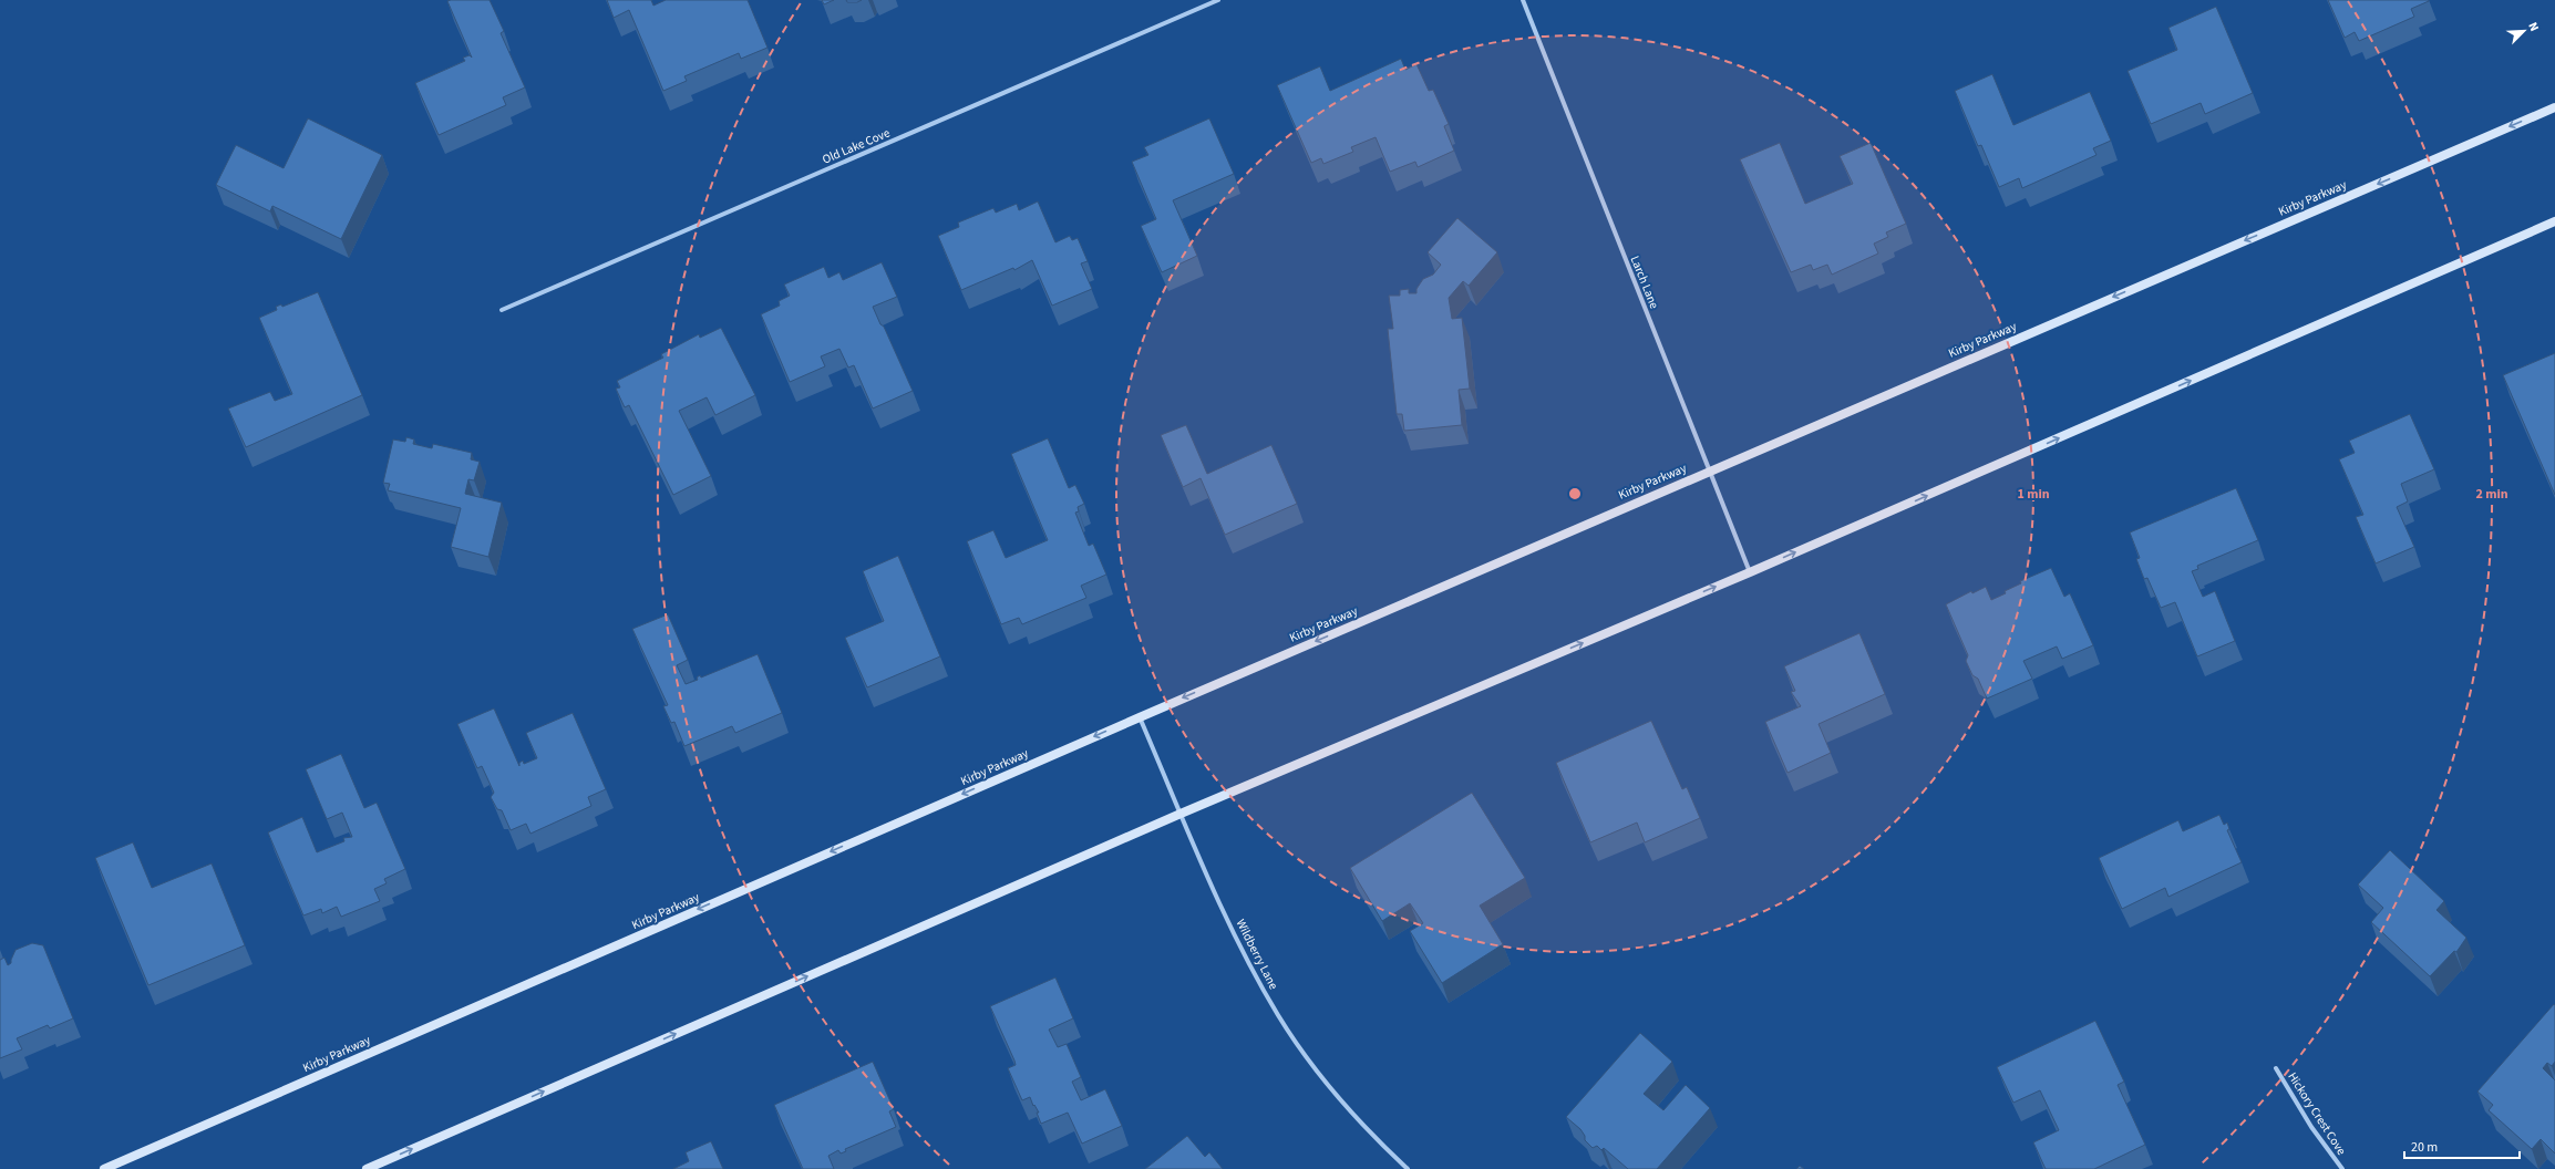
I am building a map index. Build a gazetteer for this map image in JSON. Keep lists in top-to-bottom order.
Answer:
{
  "streets": {
    "main road": ["Kirby Parkway"],
    "street": [
      "Old Lake Cove",
      "Larch Lane",
      "Wildberry Lane",
      "Hickory Crest Cove"
    ]
  },
  "crossings": [
    ["Kirby Parkway", "Larch Lane"],
    ["Kirby Parkway", "Wildberry Lane"]
  ],
  "one_way": ["Kirby Parkway"],
  "scale_bar": "20 m",
  "north": "top right",
  "rings": ["1 min", "2 min"]
}
